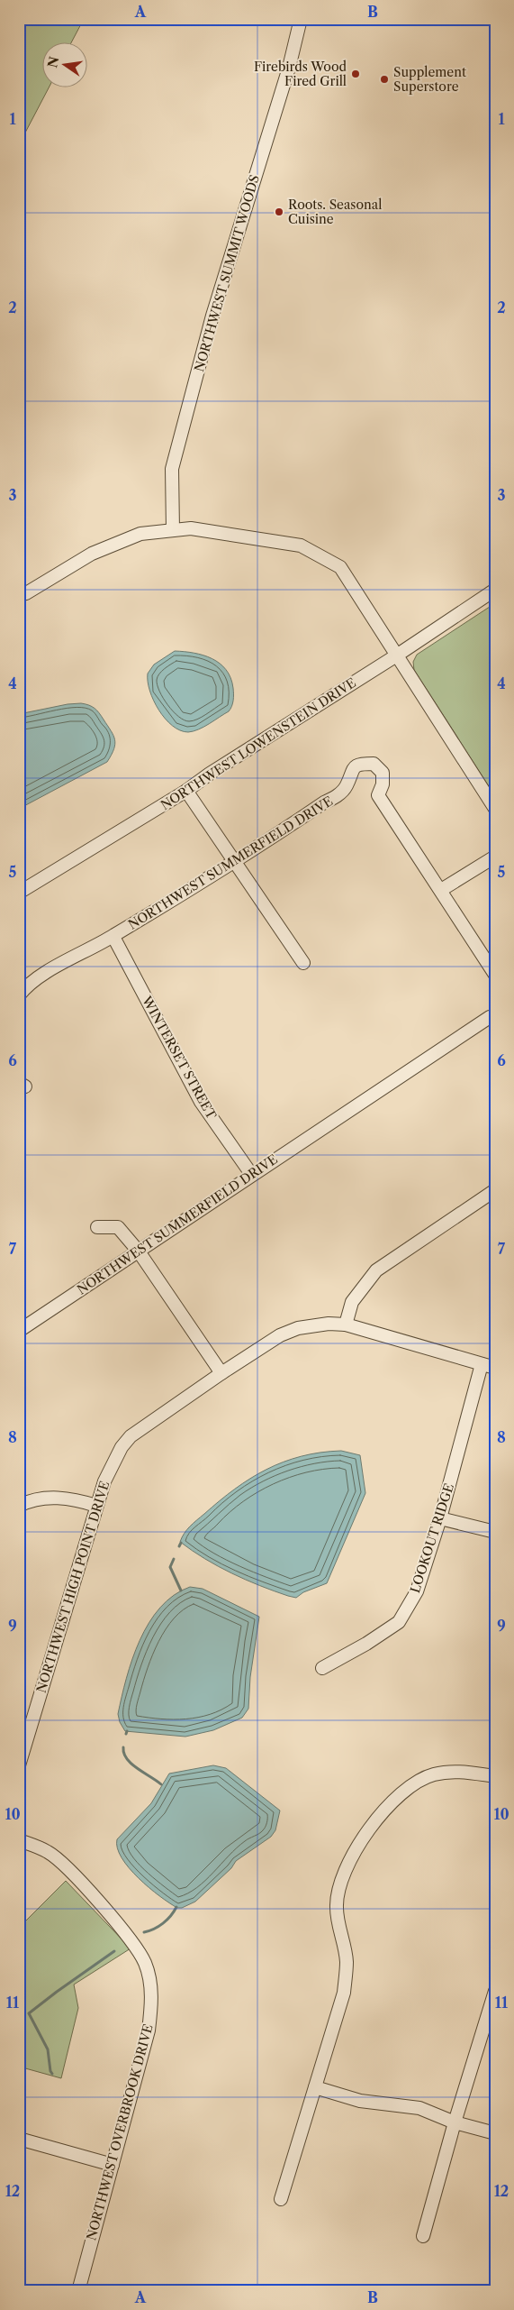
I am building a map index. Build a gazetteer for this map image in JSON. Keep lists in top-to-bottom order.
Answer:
{
  "streets": {
    "street": [
      "NORTHWEST SUMMIT WOODS",
      "NORTHWEST LOWENSTEIN DRIVE",
      "NORTHWEST SUMMERFIELD DRIVE",
      "WINTERSET STREET",
      "LOOKOUT RIDGE",
      "NORTHWEST HIGH POINT DRIVE",
      "NORTHWEST OVERBROOK DRIVE"
    ]
  },
  "crossings": [
    ["NORTHWEST SUMMERFIELD DRIVE", "WINTERSET STREET"],
    ["LOOKOUT RIDGE", "NORTHWEST HIGH POINT DRIVE"]
  ],
  "places": ["Firebirds Wood Fired Grill", "Supplement Superstore", "Roots. Seasonal Cuisine"],
  "north": "left",
  "grid": {
    "columns": ["A", "B"],
    "rows": [
      "1",
      "2",
      "3",
      "4",
      "5",
      "6",
      "7",
      "8",
      "9",
      "10",
      "11",
      "12"
    ]
  }
}
